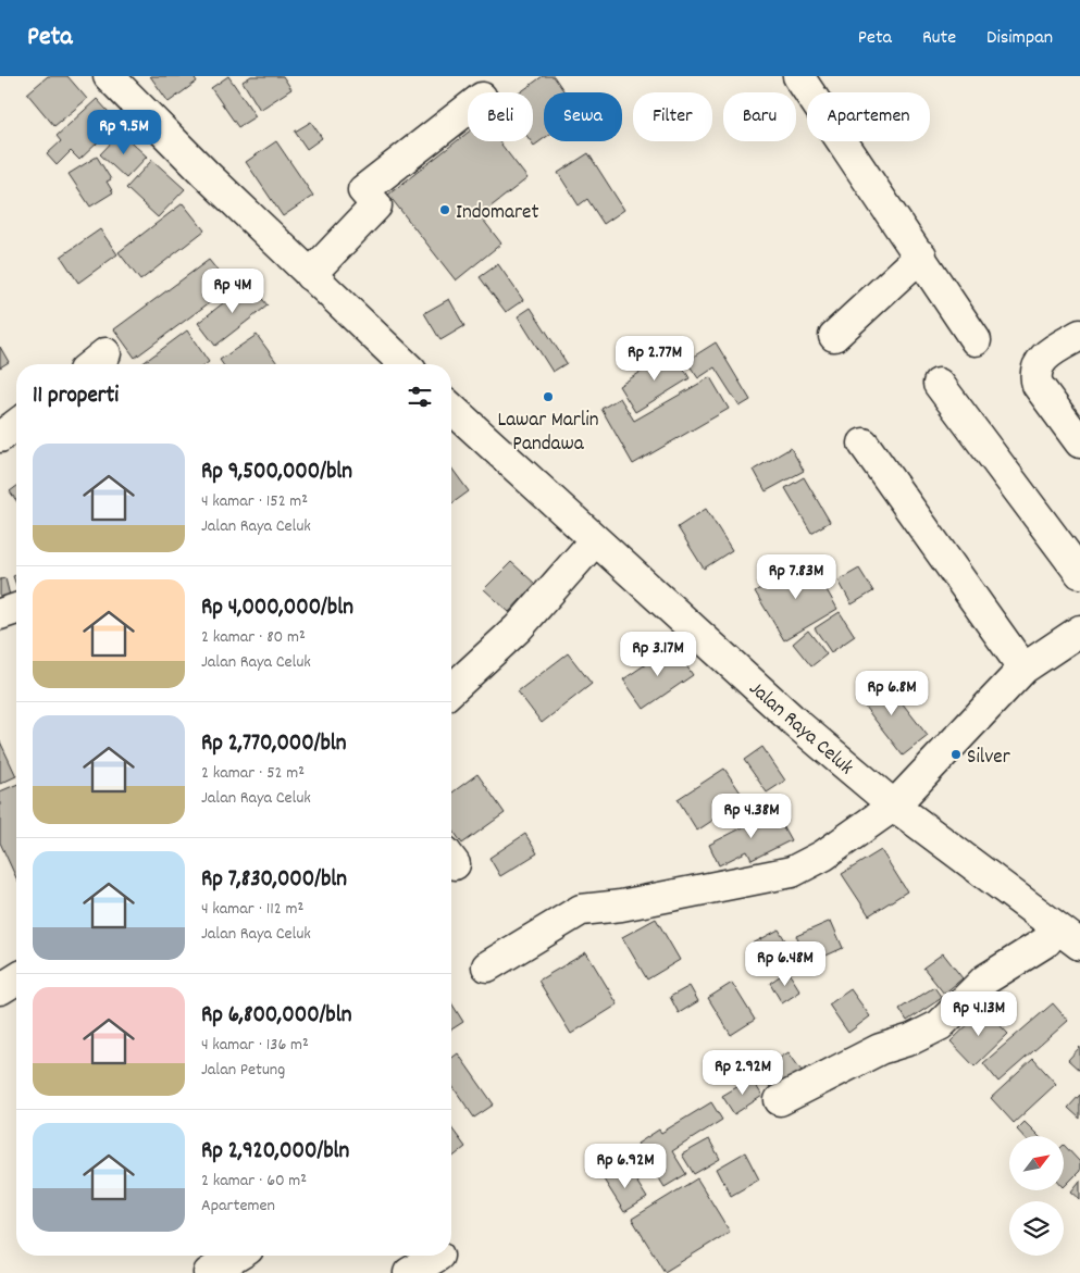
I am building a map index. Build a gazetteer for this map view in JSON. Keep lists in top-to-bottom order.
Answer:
{
  "streets": {
    "main road": ["Jalan Raya Celuk"]
  },
  "places": ["Indomaret", "Lawar Marlin Pandawa", "Silver"],
  "north": "top right",
  "page": {
    "header": "Peta",
    "nav": ["Peta", "Rute", "Disimpan"],
    "chip": [
      "Beli",
      "Sewa",
      "Filter",
      "Baru",
      "Apartemen"
    ],
    "price": [
      "Rp 9.5M",
      "Rp 4M",
      "Rp 2.77M",
      "Rp 7.83M",
      "Rp 3.17M",
      "Rp 6.8M",
      "Rp 4.38M",
      "Rp 6.48M",
      "Rp 4.13M",
      "Rp 2.92M",
      "Rp 6.92M"
    ],
    "heading": "11 properti",
    "list": [
      {
        "name": "Rp 9,500,000/bln",
        "note": "4 kamar · 152 m² · Jalan Raya Celuk"
      },
      {
        "name": "Rp 4,000,000/bln",
        "note": "2 kamar · 80 m² · Jalan Raya Celuk"
      },
      {
        "name": "Rp 2,770,000/bln",
        "note": "2 kamar · 52 m² · Jalan Raya Celuk"
      },
      {
        "name": "Rp 7,830,000/bln",
        "note": "4 kamar · 112 m² · Jalan Raya Celuk"
      },
      {
        "name": "Rp 6,800,000/bln",
        "note": "4 kamar · 136 m² · Jalan Petung"
      },
      {
        "name": "Rp 2,920,000/bln",
        "note": "2 kamar · 60 m² · Apartemen"
      }
    ]
  }
}
